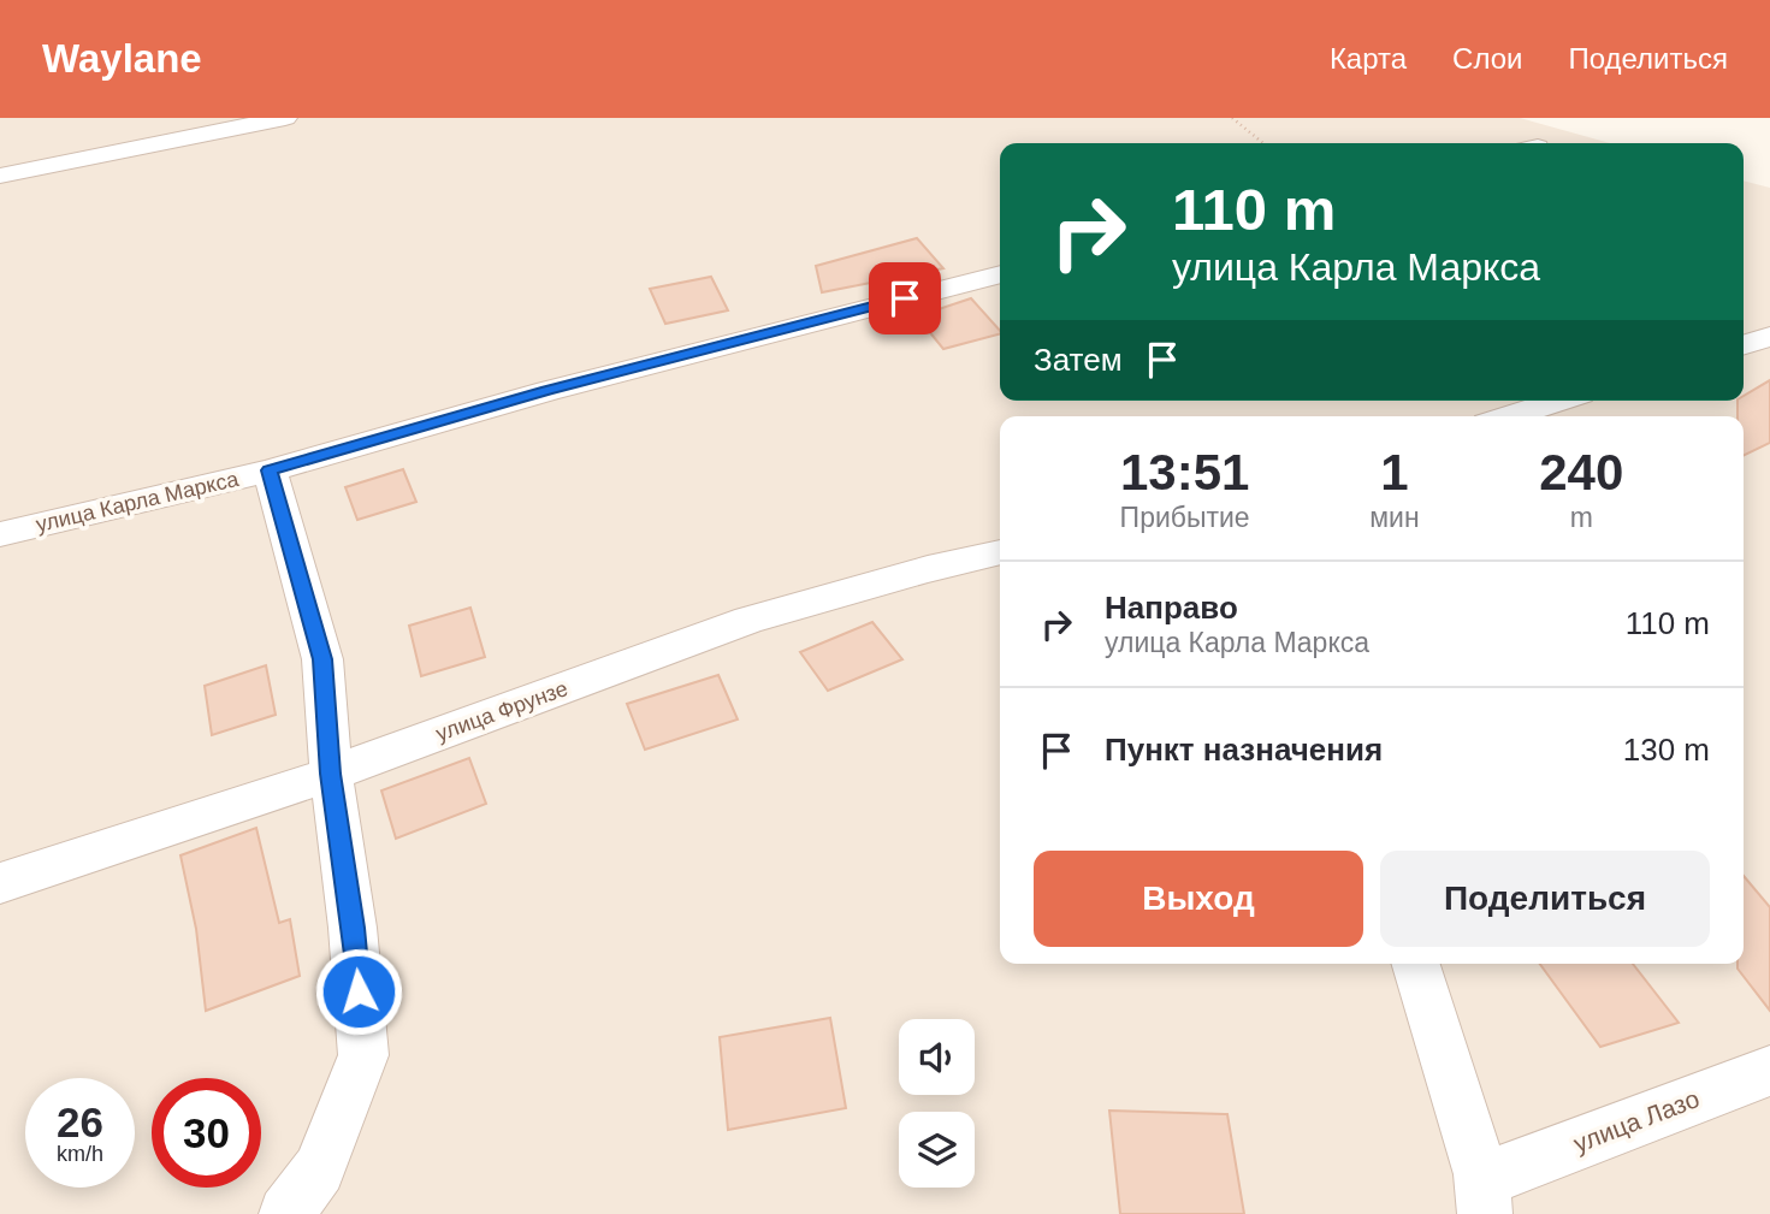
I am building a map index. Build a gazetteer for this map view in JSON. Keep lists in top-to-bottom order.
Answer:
{
  "streets": {
    "street": ["улица Карла Маркса", "улица Фрунзе", "улица Лазо"]
  },
  "page": {
    "header": "Waylane",
    "nav": ["Карта", "Слои", "Поделиться"],
    "turn": ["110 m", "улица Карла Маркса"],
    "then": "Затем",
    "eta": [
      "13:51",
      "Прибытие",
      "1",
      "мин",
      "240",
      "m"
    ],
    "list": [
      {
        "name": "Направо",
        "note": "улица Карла Маркса",
        "value": "110 m"
      },
      {
        "name": "Пункт назначения",
        "value": "130 m"
      }
    ],
    "buttons": ["Выход", "Поделиться"],
    "speed": "26 km/h",
    "limit": "30"
  }
}
